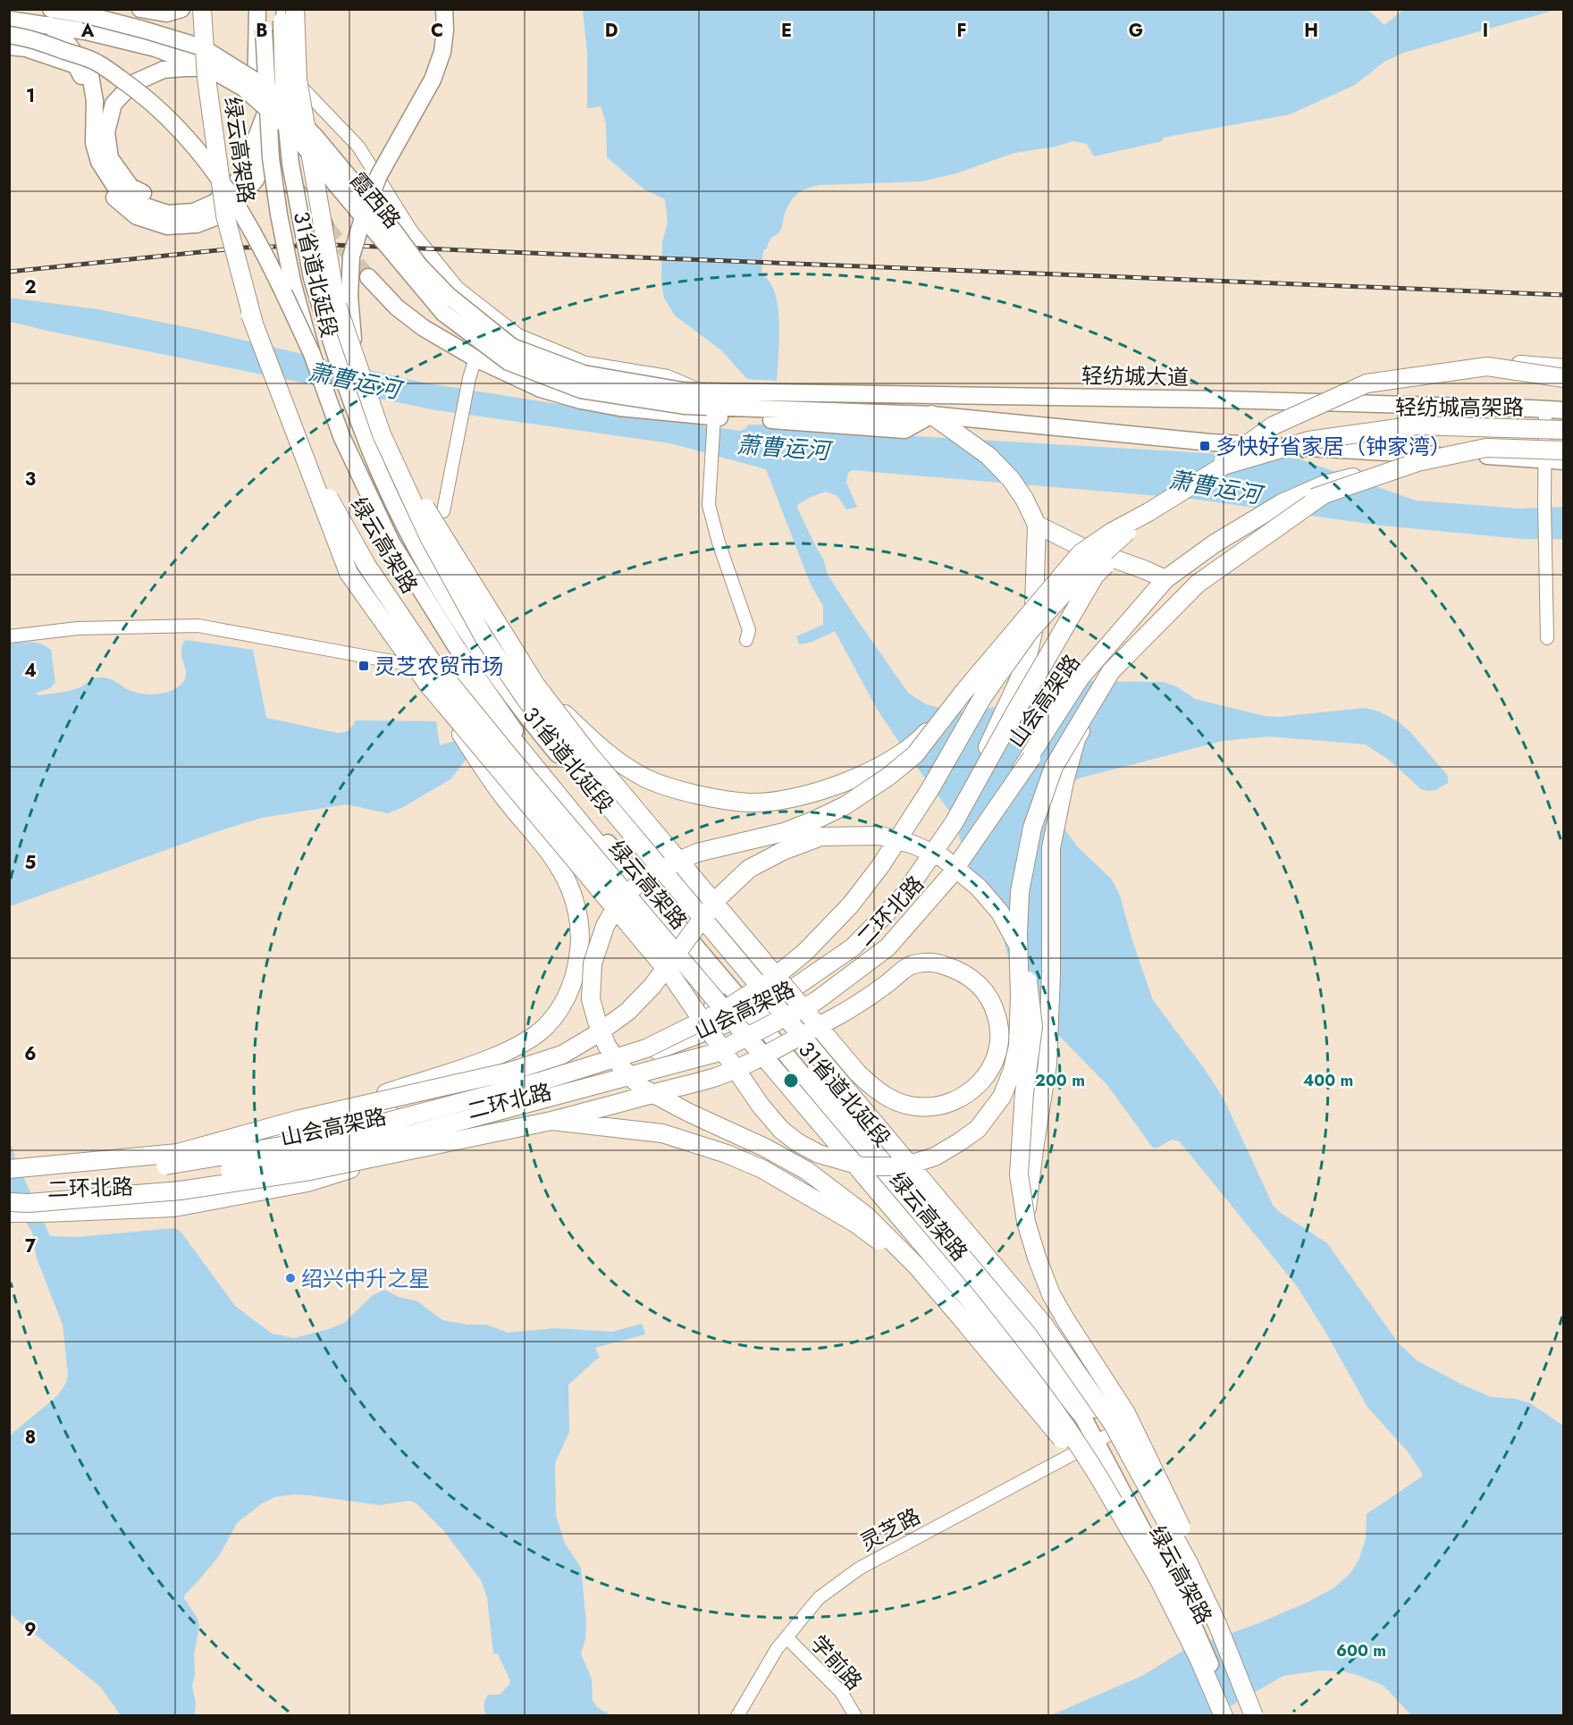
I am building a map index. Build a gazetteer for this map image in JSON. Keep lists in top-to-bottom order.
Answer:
{
  "streets": {
    "highway": [
      "绿云高架路",
      "轻纺城高架路",
      "山会高架路",
      "二环北路"
    ],
    "main road": ["霞西路", "31省道北延段", "轻纺城大道"],
    "street": ["灵芝路", "学前路"]
  },
  "crossings": [
    ["31省道北延段", "二环北路"],
    ["31省道北延段", "灵芝路"],
    ["轻纺城高架路", "山会高架路"],
    ["山会高架路", "二环北路"],
    ["灵芝路", "学前路"]
  ],
  "water": ["萧曹运河"],
  "places": {
    "transit": ["多快好省家居（钟家湾）", "灵芝农贸市场"],
    "other": ["绍兴中升之星"]
  },
  "grid": {
    "columns": [
      "A",
      "B",
      "C",
      "D",
      "E",
      "F",
      "G",
      "H",
      "I"
    ],
    "rows": [
      "1",
      "2",
      "3",
      "4",
      "5",
      "6",
      "7",
      "8",
      "9"
    ]
  },
  "rings": ["200 m", "400 m", "600 m"]
}
